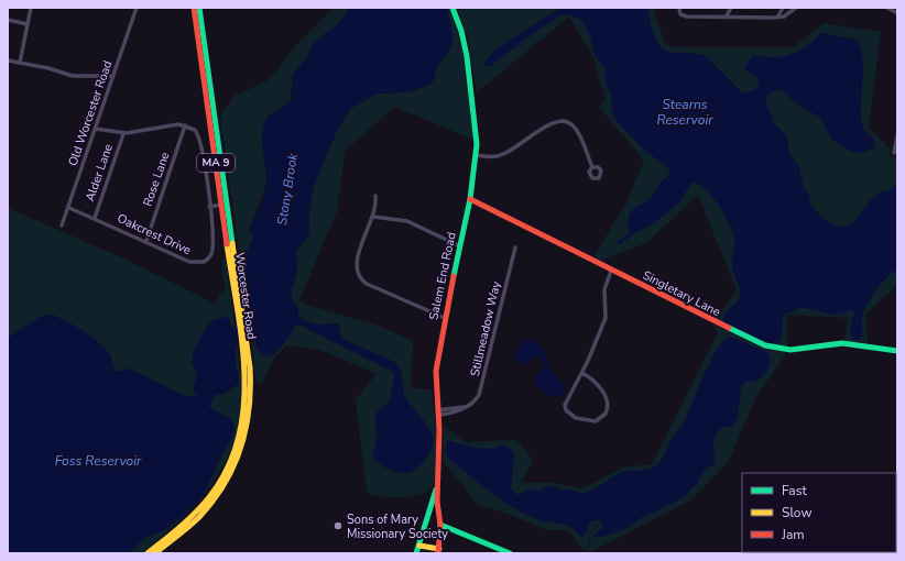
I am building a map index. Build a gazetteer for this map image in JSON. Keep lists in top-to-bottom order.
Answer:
{
  "streets": {
    "main road": [
      "MA 9",
      "Salem End Road",
      "Singletary Lane",
      "Worcester Road"
    ],
    "street": [
      "Old Worcester Road",
      "Alder Lane",
      "Rose Lane",
      "Oakcrest Drive",
      "Stillmeadow Way"
    ]
  },
  "crossings": [
    ["Old Worcester Road", "Oakcrest Drive"],
    ["Alder Lane", "Oakcrest Drive"],
    ["Rose Lane", "Oakcrest Drive"],
    ["Salem End Road", "Singletary Lane"],
    ["Salem End Road", "Stillmeadow Way"]
  ],
  "water": ["Stearns Reservoir", "Stony Brook", "Foss Reservoir"],
  "places": ["Sons of Mary Missionary Society"],
  "legend": ["Fast", "Slow", "Jam"]
}
